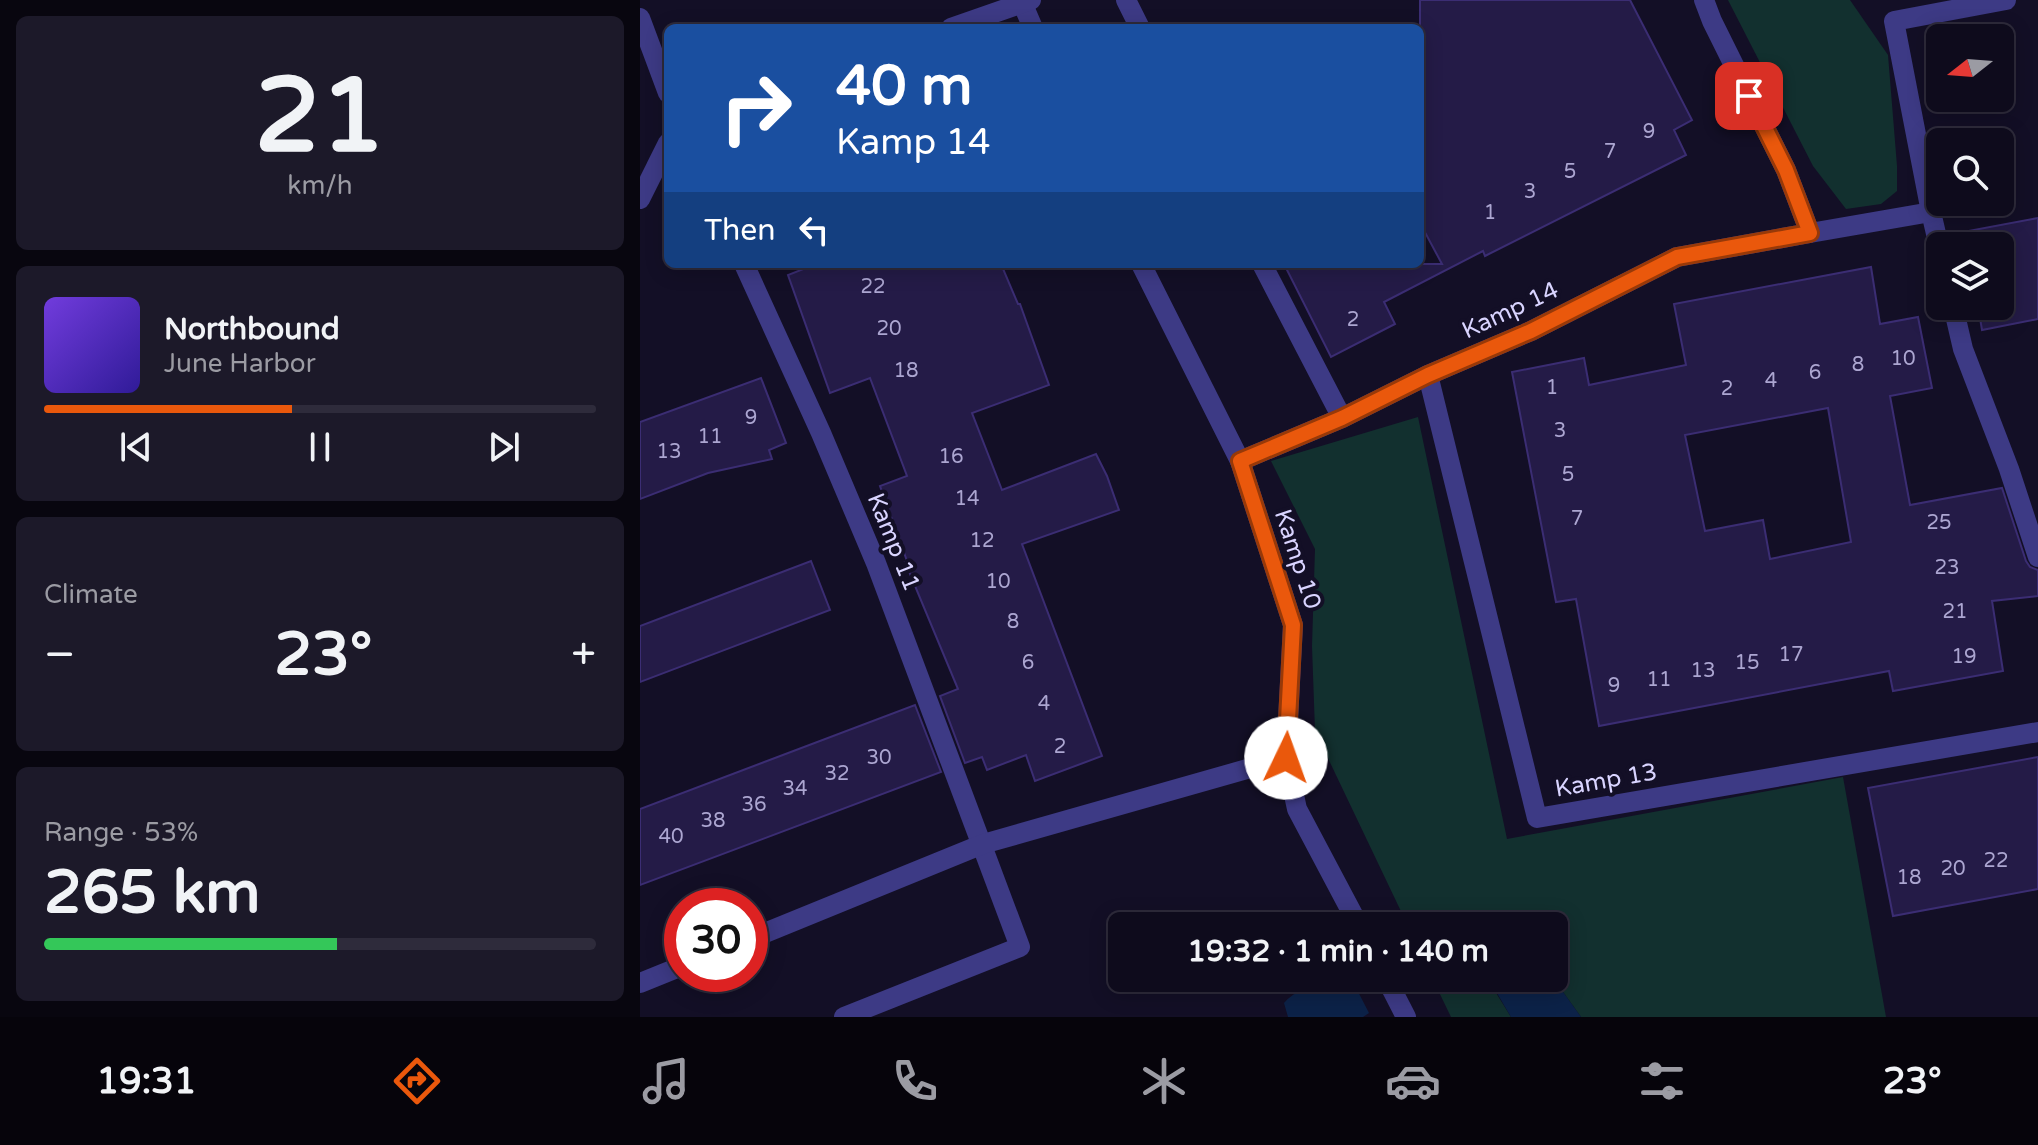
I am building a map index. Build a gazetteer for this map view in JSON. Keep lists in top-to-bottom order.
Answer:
{
  "streets": {
    "street": [
      "Kamp 14",
      "Kamp 11",
      "Kamp 10",
      "Kamp 13"
    ]
  },
  "crossings": [
    ["Kamp 14", "Kamp 10"],
    ["Kamp 14", "Kamp 13"]
  ],
  "house_numbers": [
    "9",
    "7",
    "5",
    "3",
    "1",
    "22",
    "2",
    "20",
    "10",
    "8",
    "18",
    "6",
    "4",
    "1",
    "2",
    "9",
    "3",
    "11",
    "13",
    "16",
    "5",
    "14",
    "7",
    "25",
    "12",
    "23",
    "10",
    "21",
    "8",
    "17",
    "19",
    "6",
    "15",
    "13",
    "11",
    "9",
    "4",
    "2",
    "30",
    "32",
    "34",
    "36",
    "38",
    "40",
    "22",
    "20",
    "18"
  ],
  "north": "left",
  "page": {
    "tile": [
      ["21", "km/h"],
      "Climate",
      ["Range · 53%", "265 km"]
    ],
    "turn": ["40 m", "Kamp 14"],
    "then": "Then",
    "song": ["Northbound", "June Harbor"],
    "heat": ["−", "23°", "+"],
    "limit": "30",
    "trip": "19:32 · 1 min · 140 m",
    "tabs": ["19:31", "23°"]
  }
}
